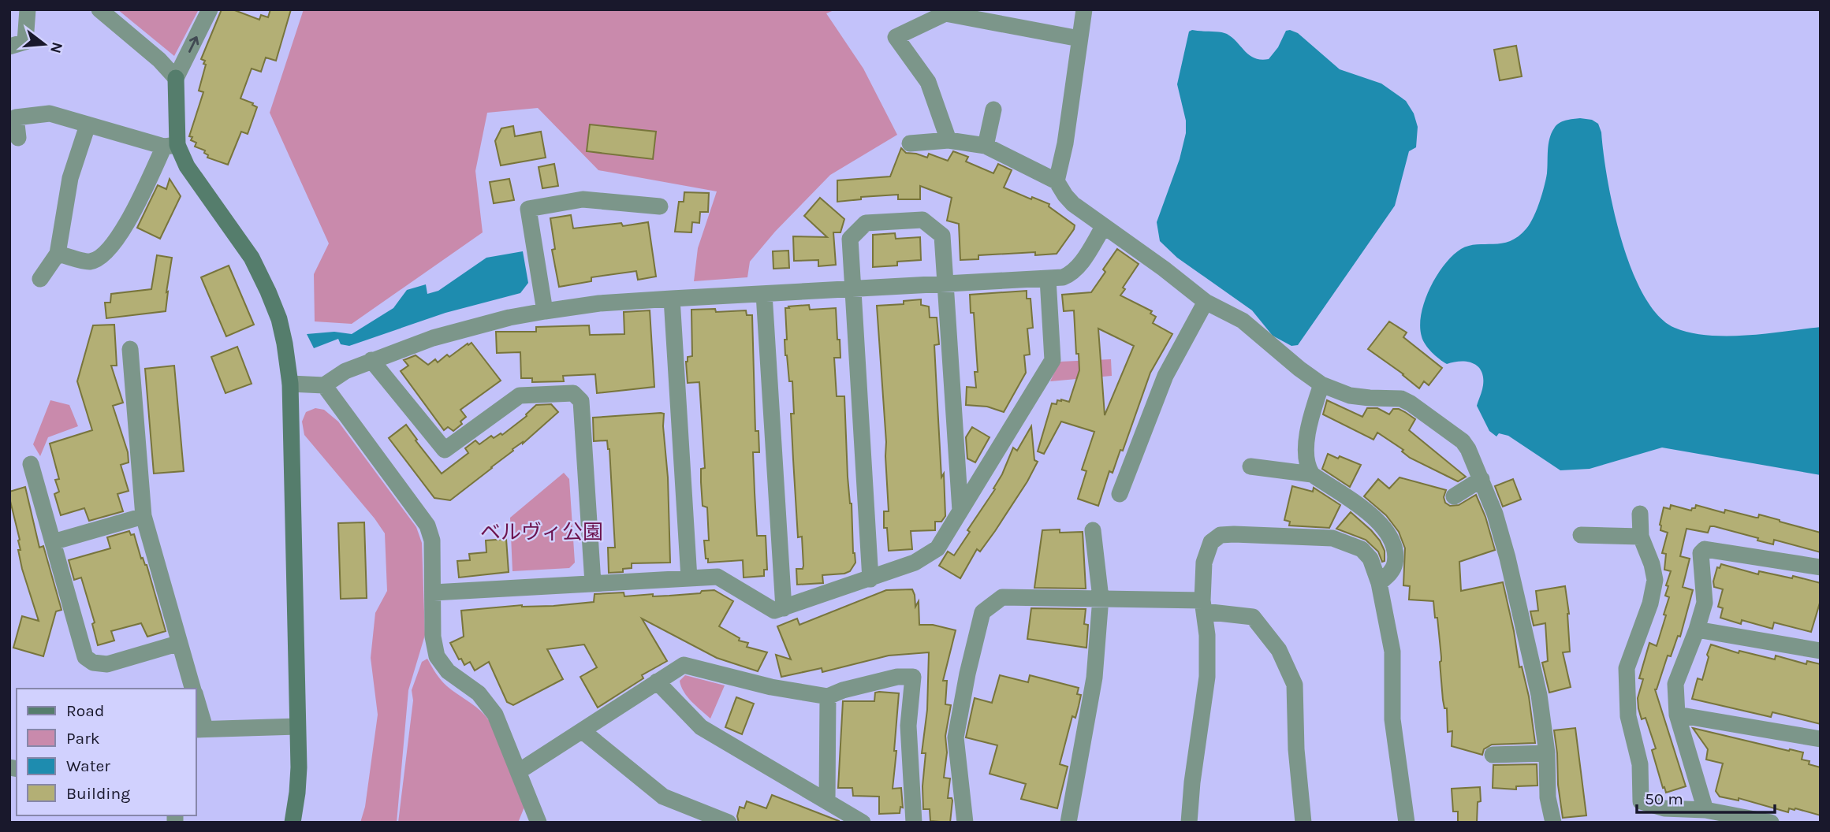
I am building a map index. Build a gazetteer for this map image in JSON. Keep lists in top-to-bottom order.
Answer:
{
  "parks": ["ベルヴィ公園"],
  "legend": [
    "Road",
    "Park",
    "Water",
    "Building"
  ],
  "scale_bar": "50 m",
  "north": "right"
}
